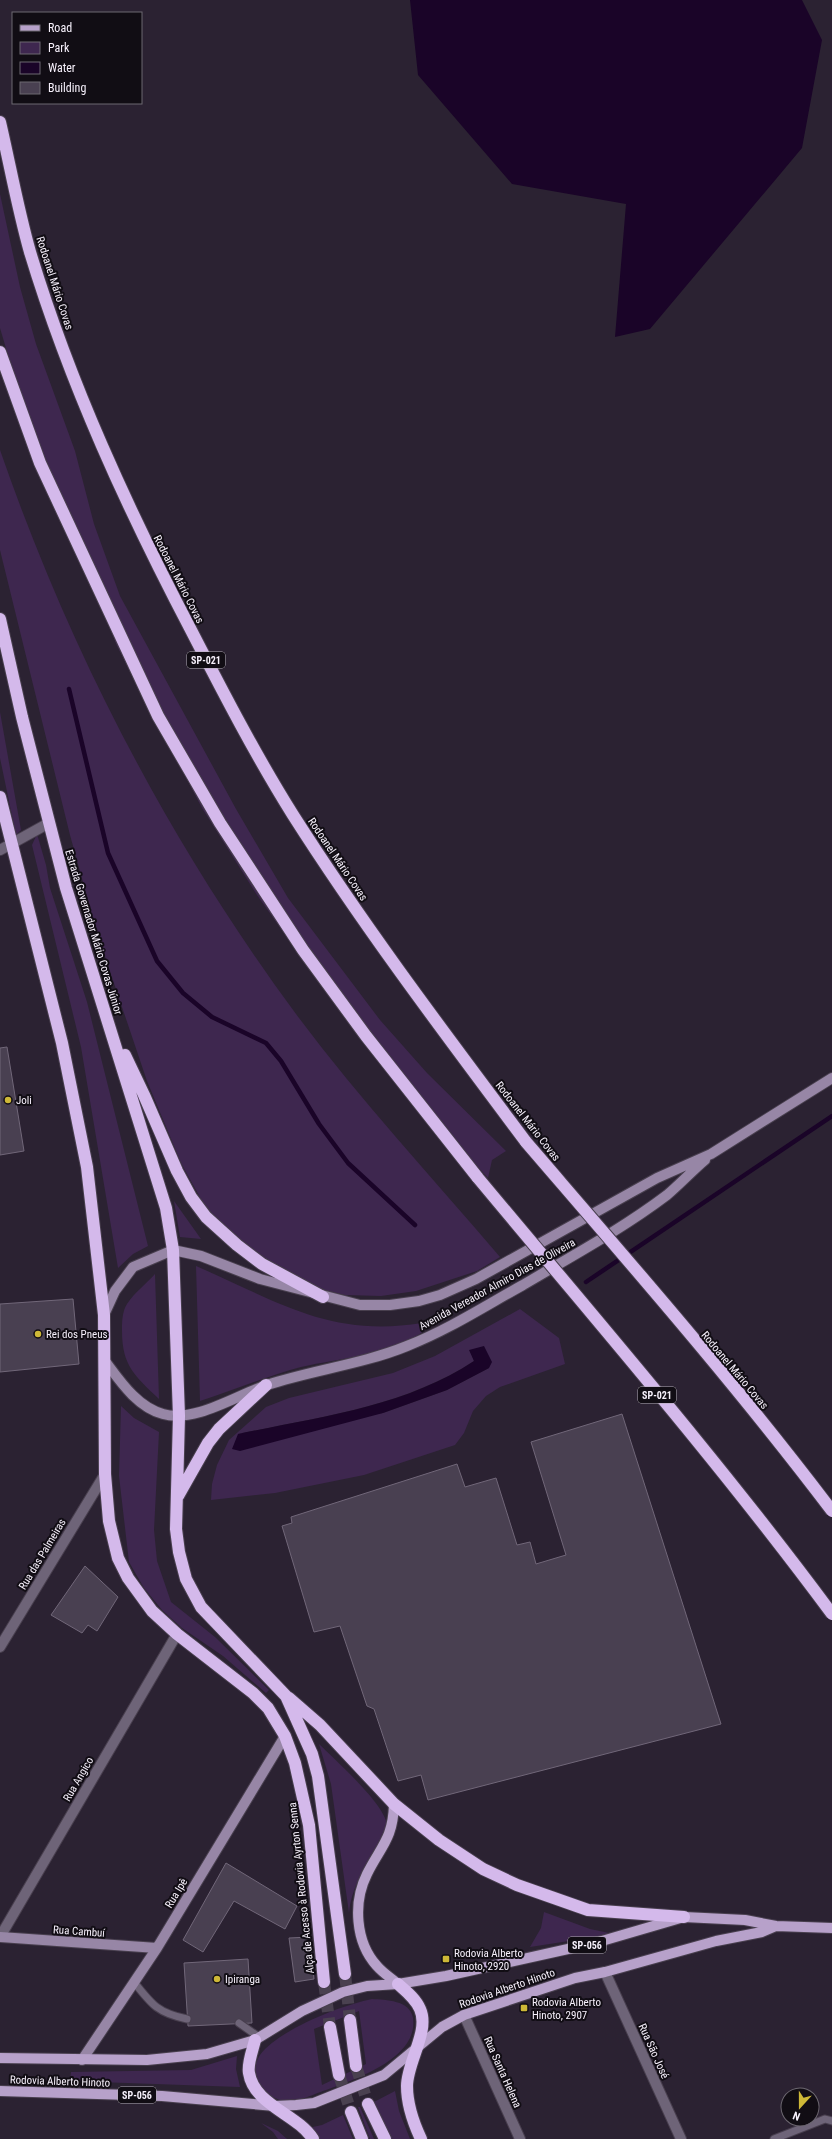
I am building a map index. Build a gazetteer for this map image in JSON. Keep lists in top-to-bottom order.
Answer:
{
  "streets": {
    "highway": [
      "Rodoanel Mário Covas",
      "SP-021",
      "Estrada Governador Mário Covas Júnior",
      "Alça de Acesso à Rodovia Ayrton Senna"
    ],
    "main road": [
      "Avenida Vereador Almiro Dias de Oliveira",
      "Rua Ipê",
      "Rua Cambuí",
      "SP-056",
      "Rodovia Alberto Hinoto"
    ],
    "street": [
      "Rua das Palmeiras",
      "Rua Angico",
      "Rua São José",
      "Rua Santa Helena"
    ]
  },
  "crossings": [
    ["Estrada Governador Mário Covas Júnior", "Avenida Vereador Almiro Dias de Oliveira"],
    ["Avenida Vereador Almiro Dias de Oliveira", "Alça de Acesso à Rodovia Ayrton Senna"],
    ["Rua das Palmeiras", "Alça de Acesso à Rodovia Ayrton Senna"],
    ["Rua Angico", "Alça de Acesso à Rodovia Ayrton Senna"],
    ["Rua Angico", "Rua Cambuí"],
    ["Alça de Acesso à Rodovia Ayrton Senna", "Rua Ipê"],
    ["Rua Ipê", "Rua Cambuí"],
    ["Rua Ipê", "Rodovia Alberto Hinoto"],
    ["Rodovia Alberto Hinoto", "Rua São José"],
    ["Rodovia Alberto Hinoto", "Rua Santa Helena"]
  ],
  "places": {
    "other": ["Joli", "Rei dos Pneus", "Ipiranga"],
    "transit": ["Rodovia Alberto Hinoto, 2920", "Rodovia Alberto Hinoto, 2907"]
  },
  "legend": [
    "Road",
    "Park",
    "Water",
    "Building"
  ],
  "north": "bottom"
}
